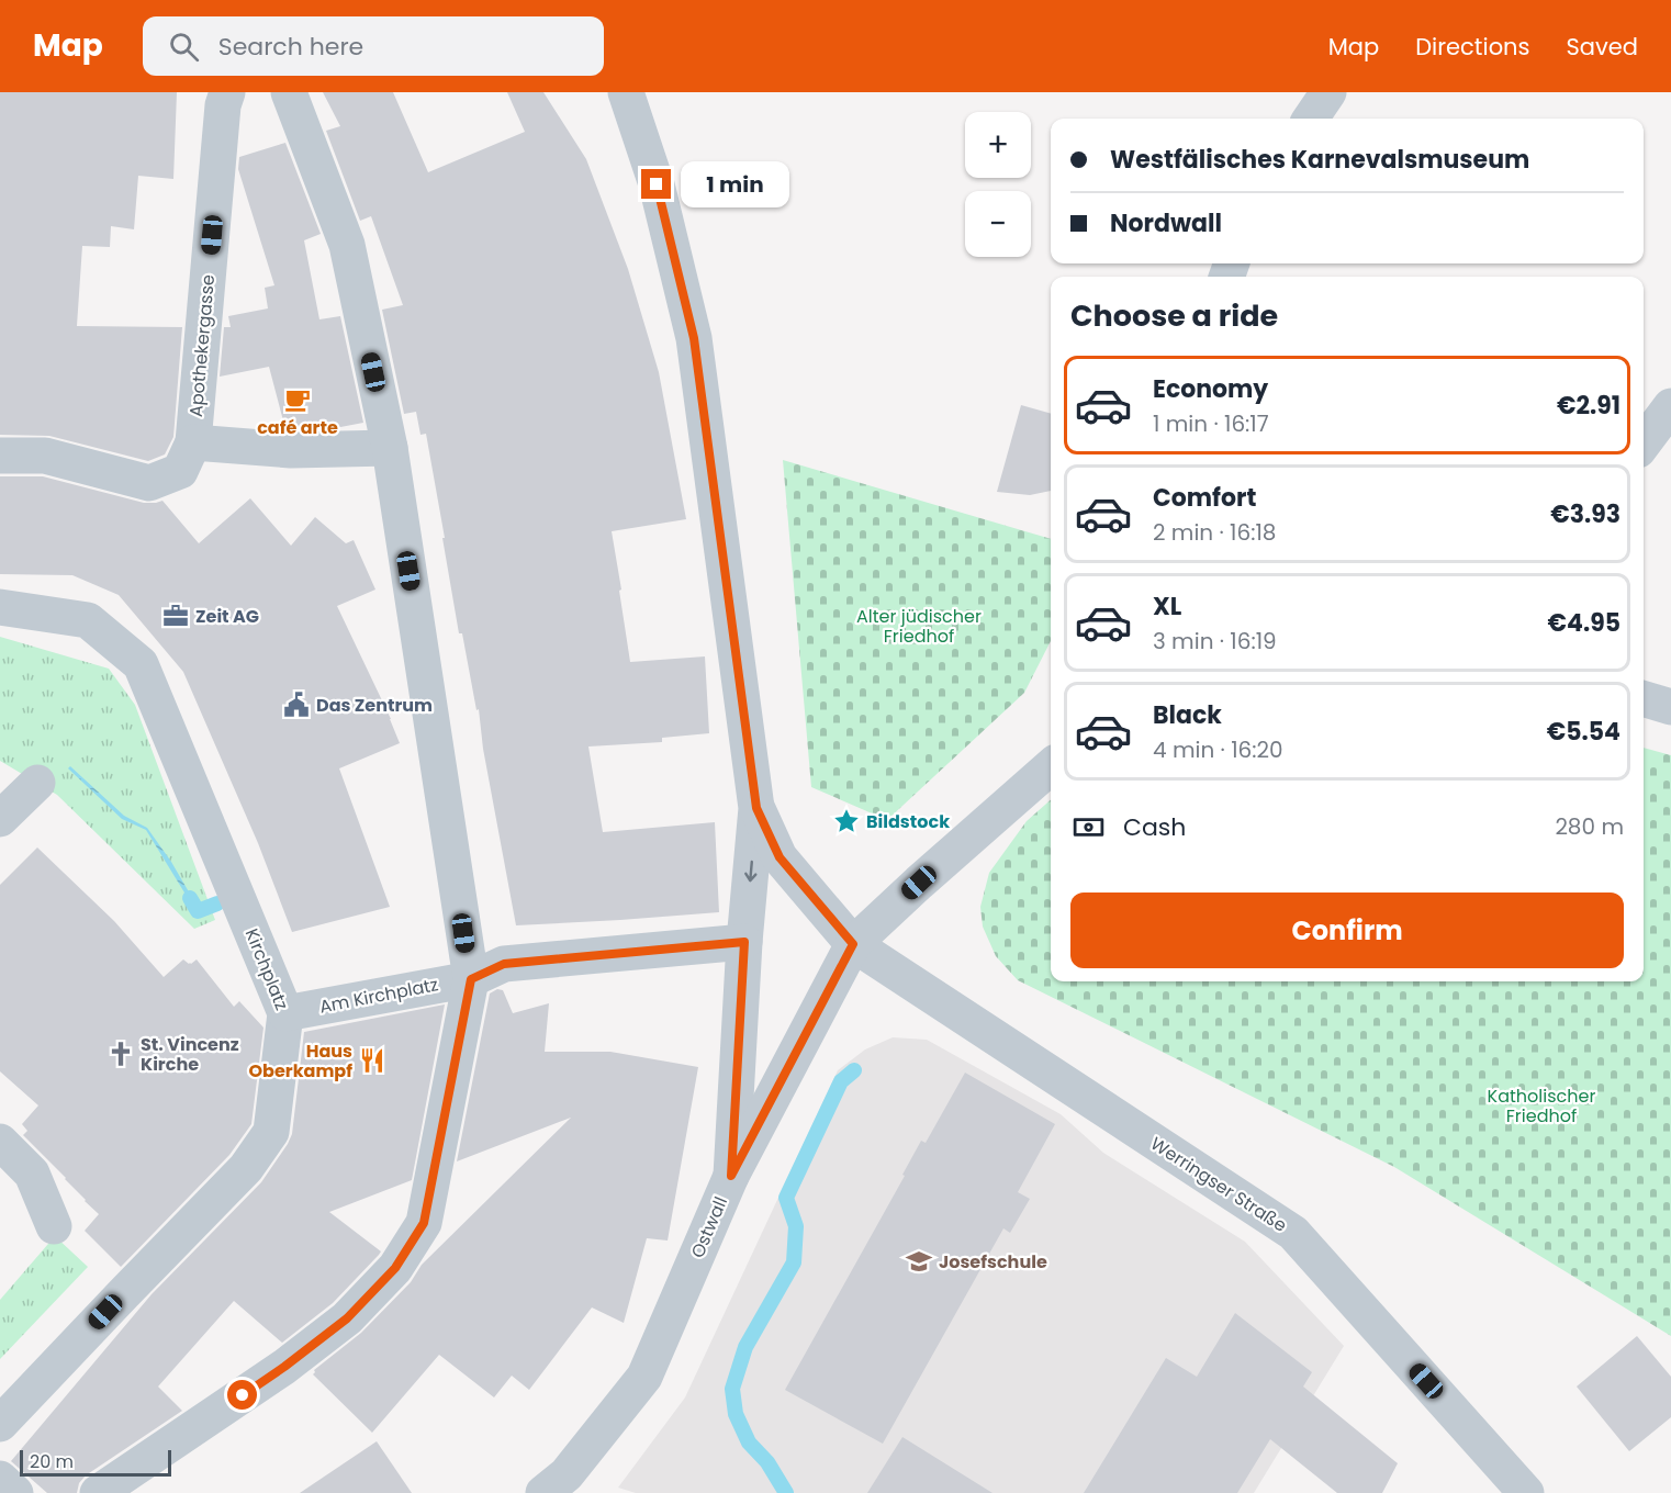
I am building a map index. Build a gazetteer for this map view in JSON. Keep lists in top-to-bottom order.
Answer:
{
  "streets": {
    "street": [
      "Apothekergasse",
      "Kirchplatz",
      "Am Kirchplatz",
      "Werringser Straße",
      "Ostwall"
    ]
  },
  "crossings": [
    ["Kirchplatz", "Am Kirchplatz"],
    ["Werringser Straße", "Ostwall"]
  ],
  "parks": ["Alter jüdischer Friedhof", "Katholischer Friedhof"],
  "places": {
    "cafe": ["café arte"],
    "office": ["Zeit AG"],
    "public building": ["Das Zentrum"],
    "place": ["Bildstock"],
    "church": ["St. Vincenz Kirche"],
    "restaurant": ["Haus Oberkampf"],
    "school or university": ["Josefschule"]
  },
  "scale_bar": "20 m",
  "page": {
    "header": "Map",
    "search": "Search here",
    "nav": ["Map", "Directions", "Saved"],
    "map_buttons": ["+", "−"],
    "banner": ["Westfälisches Karnevalsmuseum", "Nordwall"],
    "bubble": "1 min",
    "heading": "Choose a ride",
    "list": [
      {
        "name": "Economy",
        "note": "1 min · 16:17",
        "value": "€2.91"
      },
      {
        "name": "Comfort",
        "note": "2 min · 16:18",
        "value": "€3.93"
      },
      {
        "name": "XL",
        "note": "3 min · 16:19",
        "value": "€4.95"
      },
      {
        "name": "Black",
        "note": "4 min · 16:20",
        "value": "€5.54"
      }
    ],
    "pay": ["Cash", "280 m"],
    "buttons": "Confirm",
    "scale": "20 m"
  }
}
